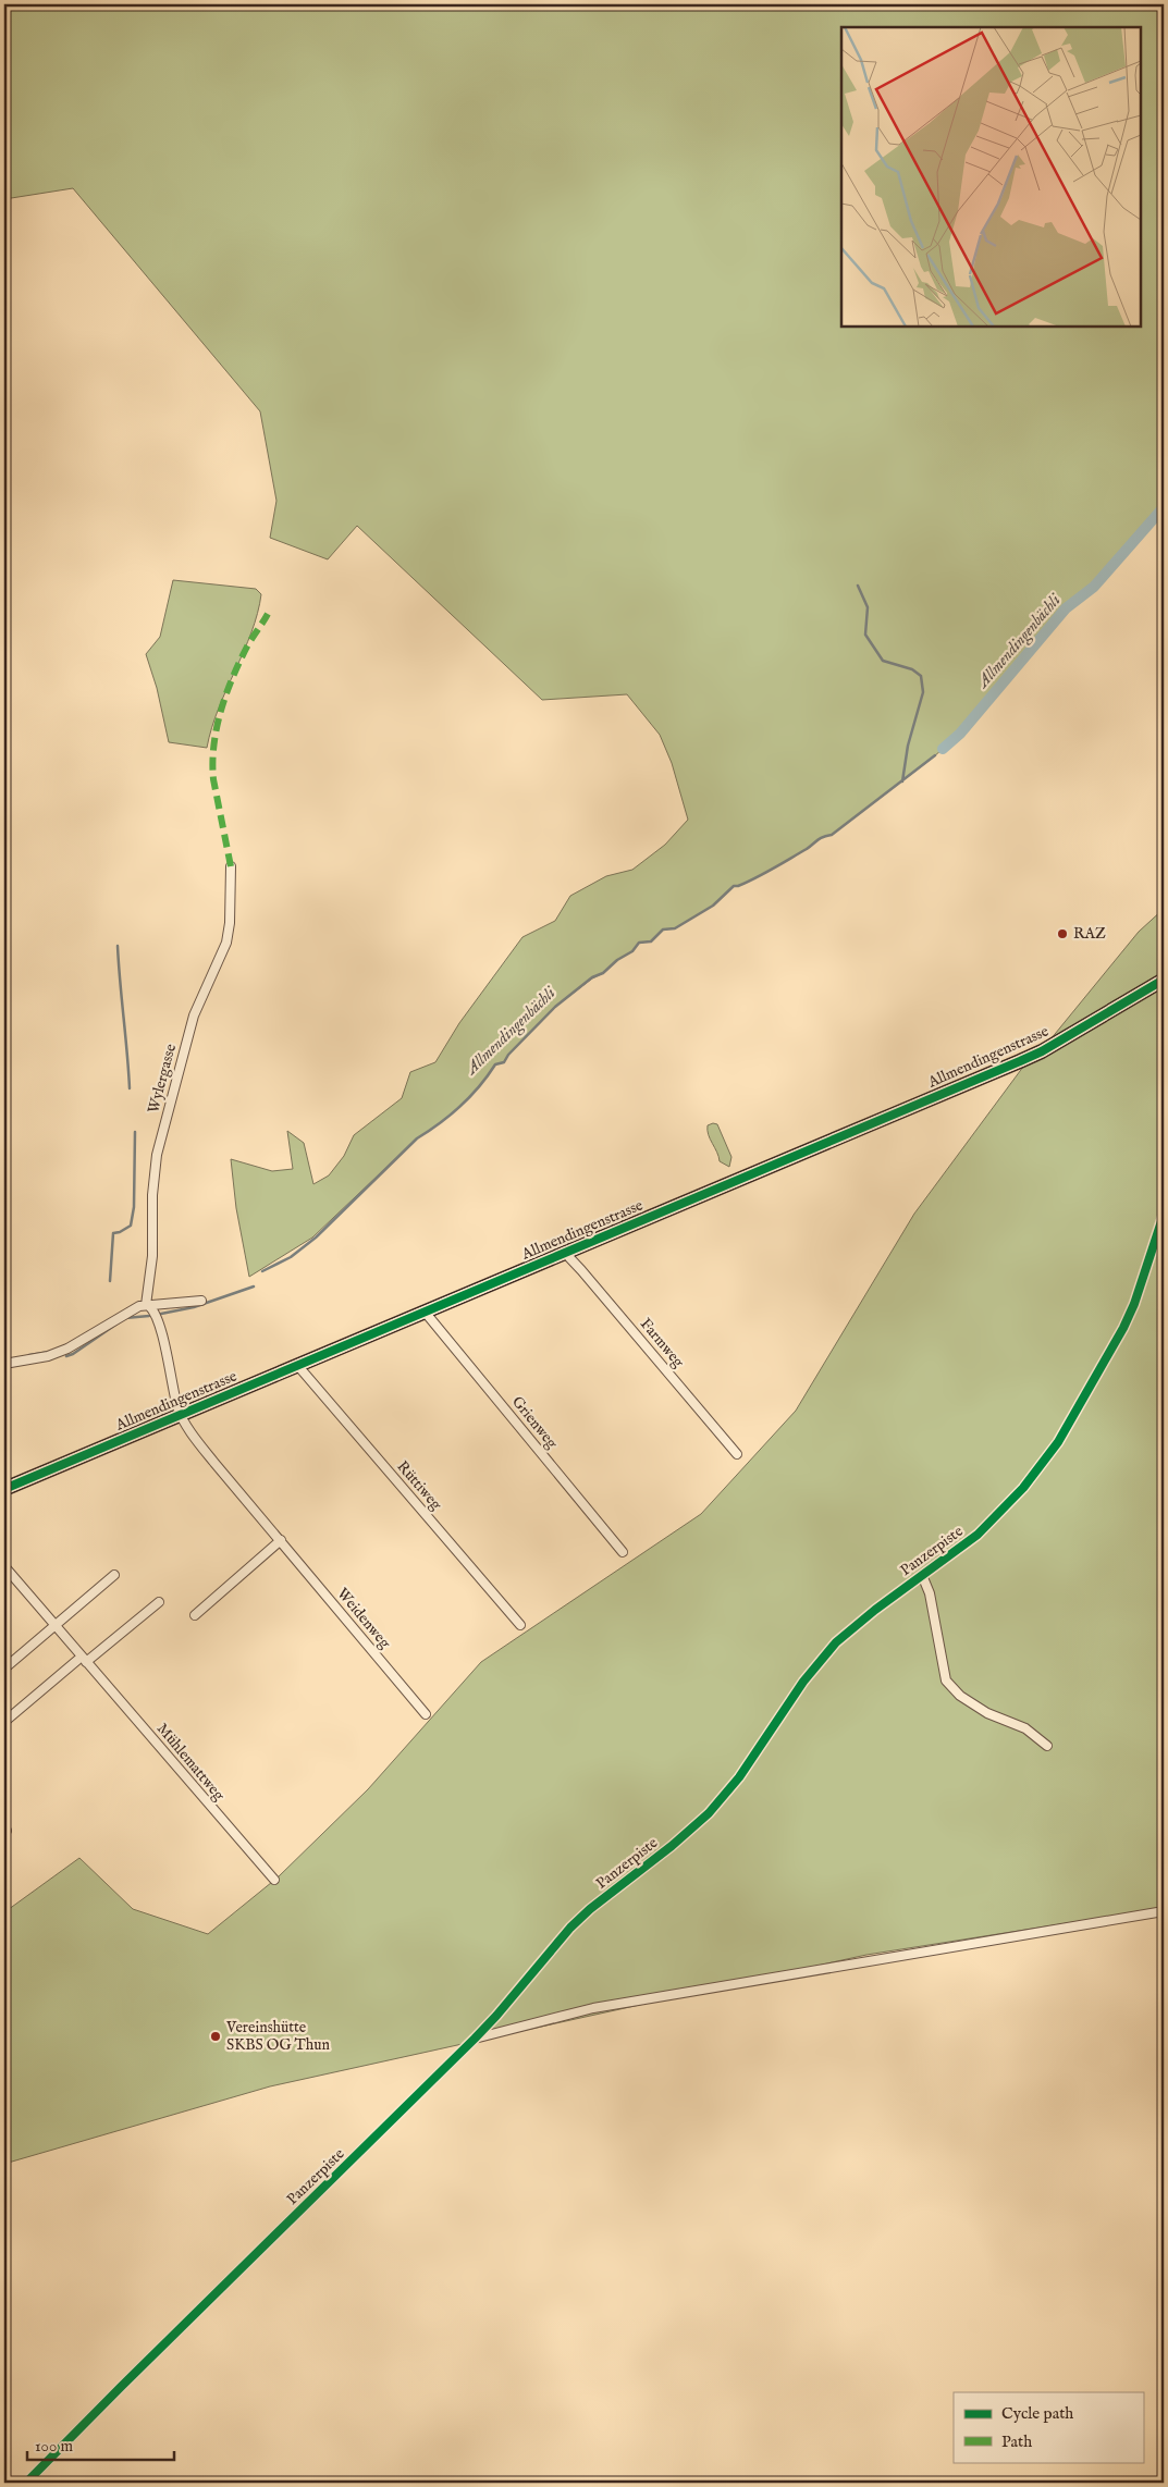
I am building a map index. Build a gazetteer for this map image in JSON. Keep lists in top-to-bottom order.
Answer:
{
  "streets": {
    "street": [
      "Allmendingenstrasse",
      "Wylergasse",
      "Farmweg",
      "Grienweg",
      "Rüttiweg",
      "Panzerpiste",
      "Weidenweg",
      "Mühlemattweg"
    ]
  },
  "crossings": [
    ["Allmendingenstrasse", "Wylergasse"],
    ["Allmendingenstrasse", "Farmweg"],
    ["Allmendingenstrasse", "Grienweg"],
    ["Allmendingenstrasse", "Rüttiweg"],
    ["Allmendingenstrasse", "Weidenweg"],
    ["Wylergasse", "Weidenweg"]
  ],
  "water": ["Allmendingenbächli"],
  "places": ["RAZ", "Vereinshütte SKBS OG Thun"],
  "legend": ["Cycle path", "Path"],
  "scale_bar": "100 m"
}
